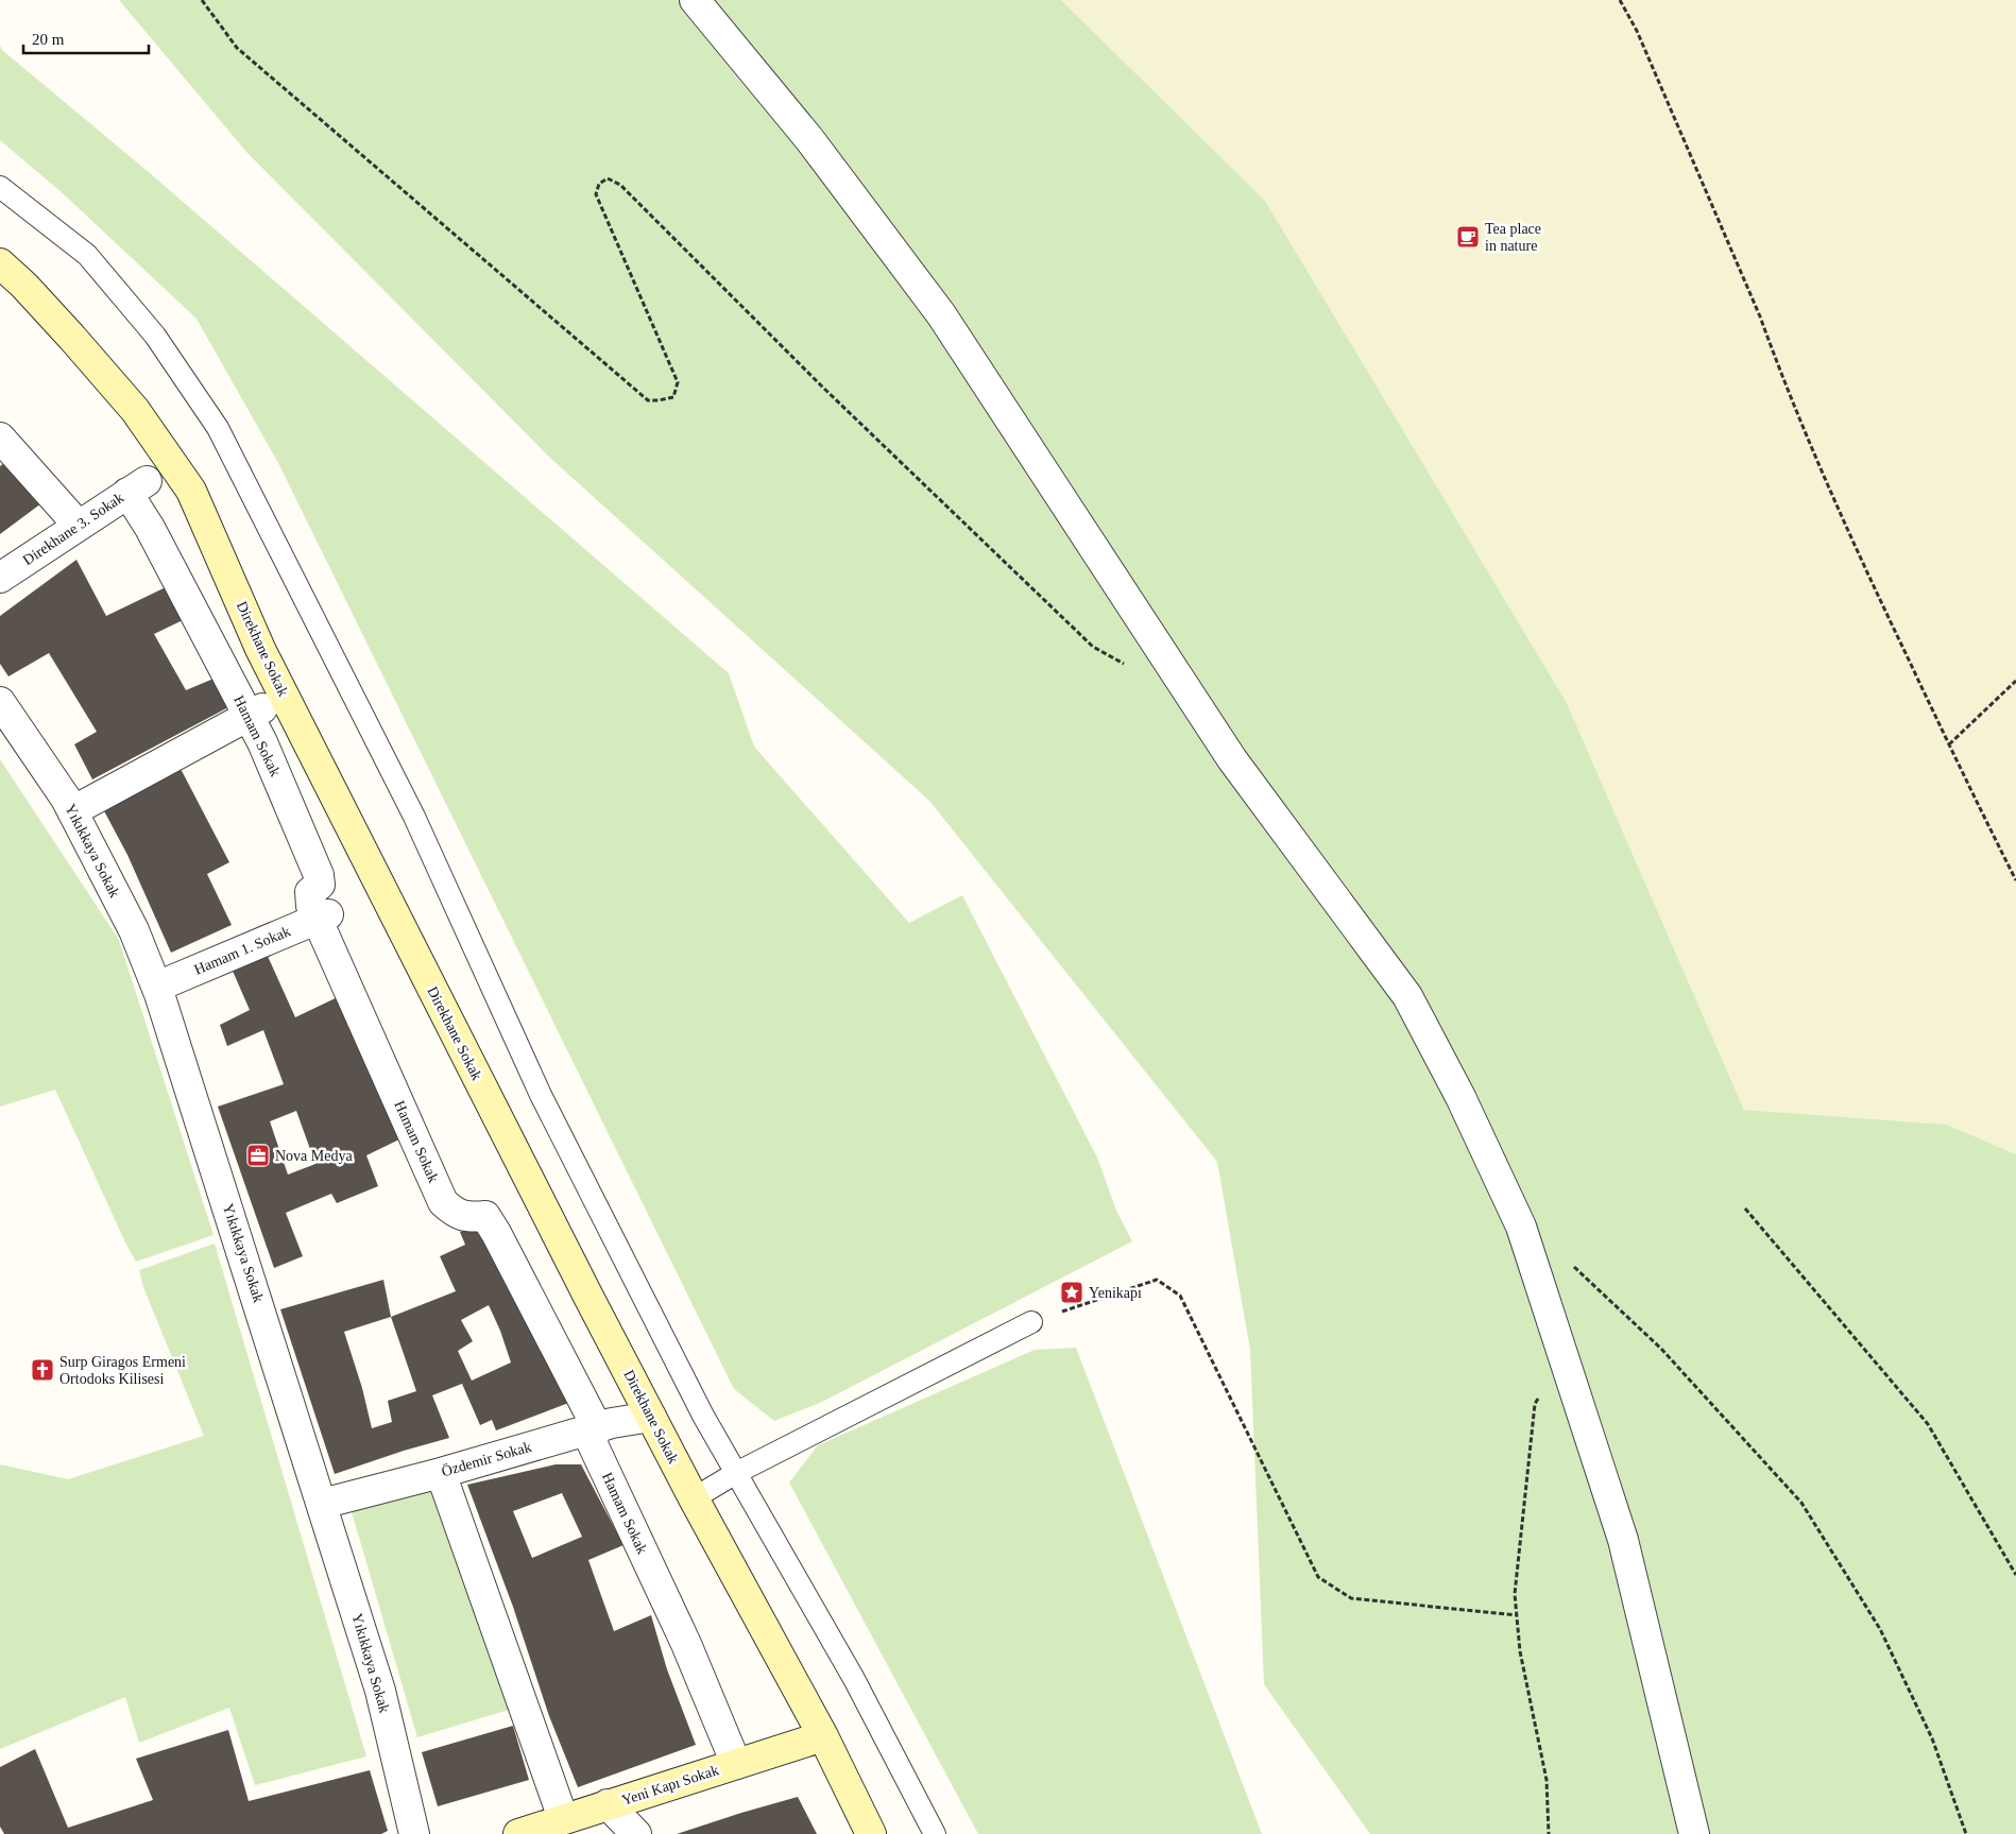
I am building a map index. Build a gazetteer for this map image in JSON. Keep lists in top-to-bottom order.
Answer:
{
  "streets": {
    "street": [
      "Direkhane 3. Sokak",
      "Direkhane Sokak",
      "Hamam Sokak",
      "Yıkıkkaya Sokak",
      "Hamam 1. Sokak",
      "Özdemir Sokak",
      "Yeni Kapı Sokak"
    ]
  },
  "crossings": [
    ["Direkhane 3. Sokak", "Hamam Sokak"],
    ["Direkhane Sokak", "Özdemir Sokak"],
    ["Direkhane Sokak", "Yeni Kapı Sokak"],
    ["Hamam Sokak", "Hamam 1. Sokak"],
    ["Hamam Sokak", "Özdemir Sokak"],
    ["Hamam Sokak", "Yeni Kapı Sokak"],
    ["Yıkıkkaya Sokak", "Hamam 1. Sokak"],
    ["Yıkıkkaya Sokak", "Özdemir Sokak"]
  ],
  "places": {
    "cafe": ["Tea place in nature"],
    "office": ["Nova Medya"],
    "place": ["Yenikapı"],
    "church": ["Surp Giragos Ermeni Ortodoks Kilisesi"]
  },
  "scale_bar": "20 m"
}
